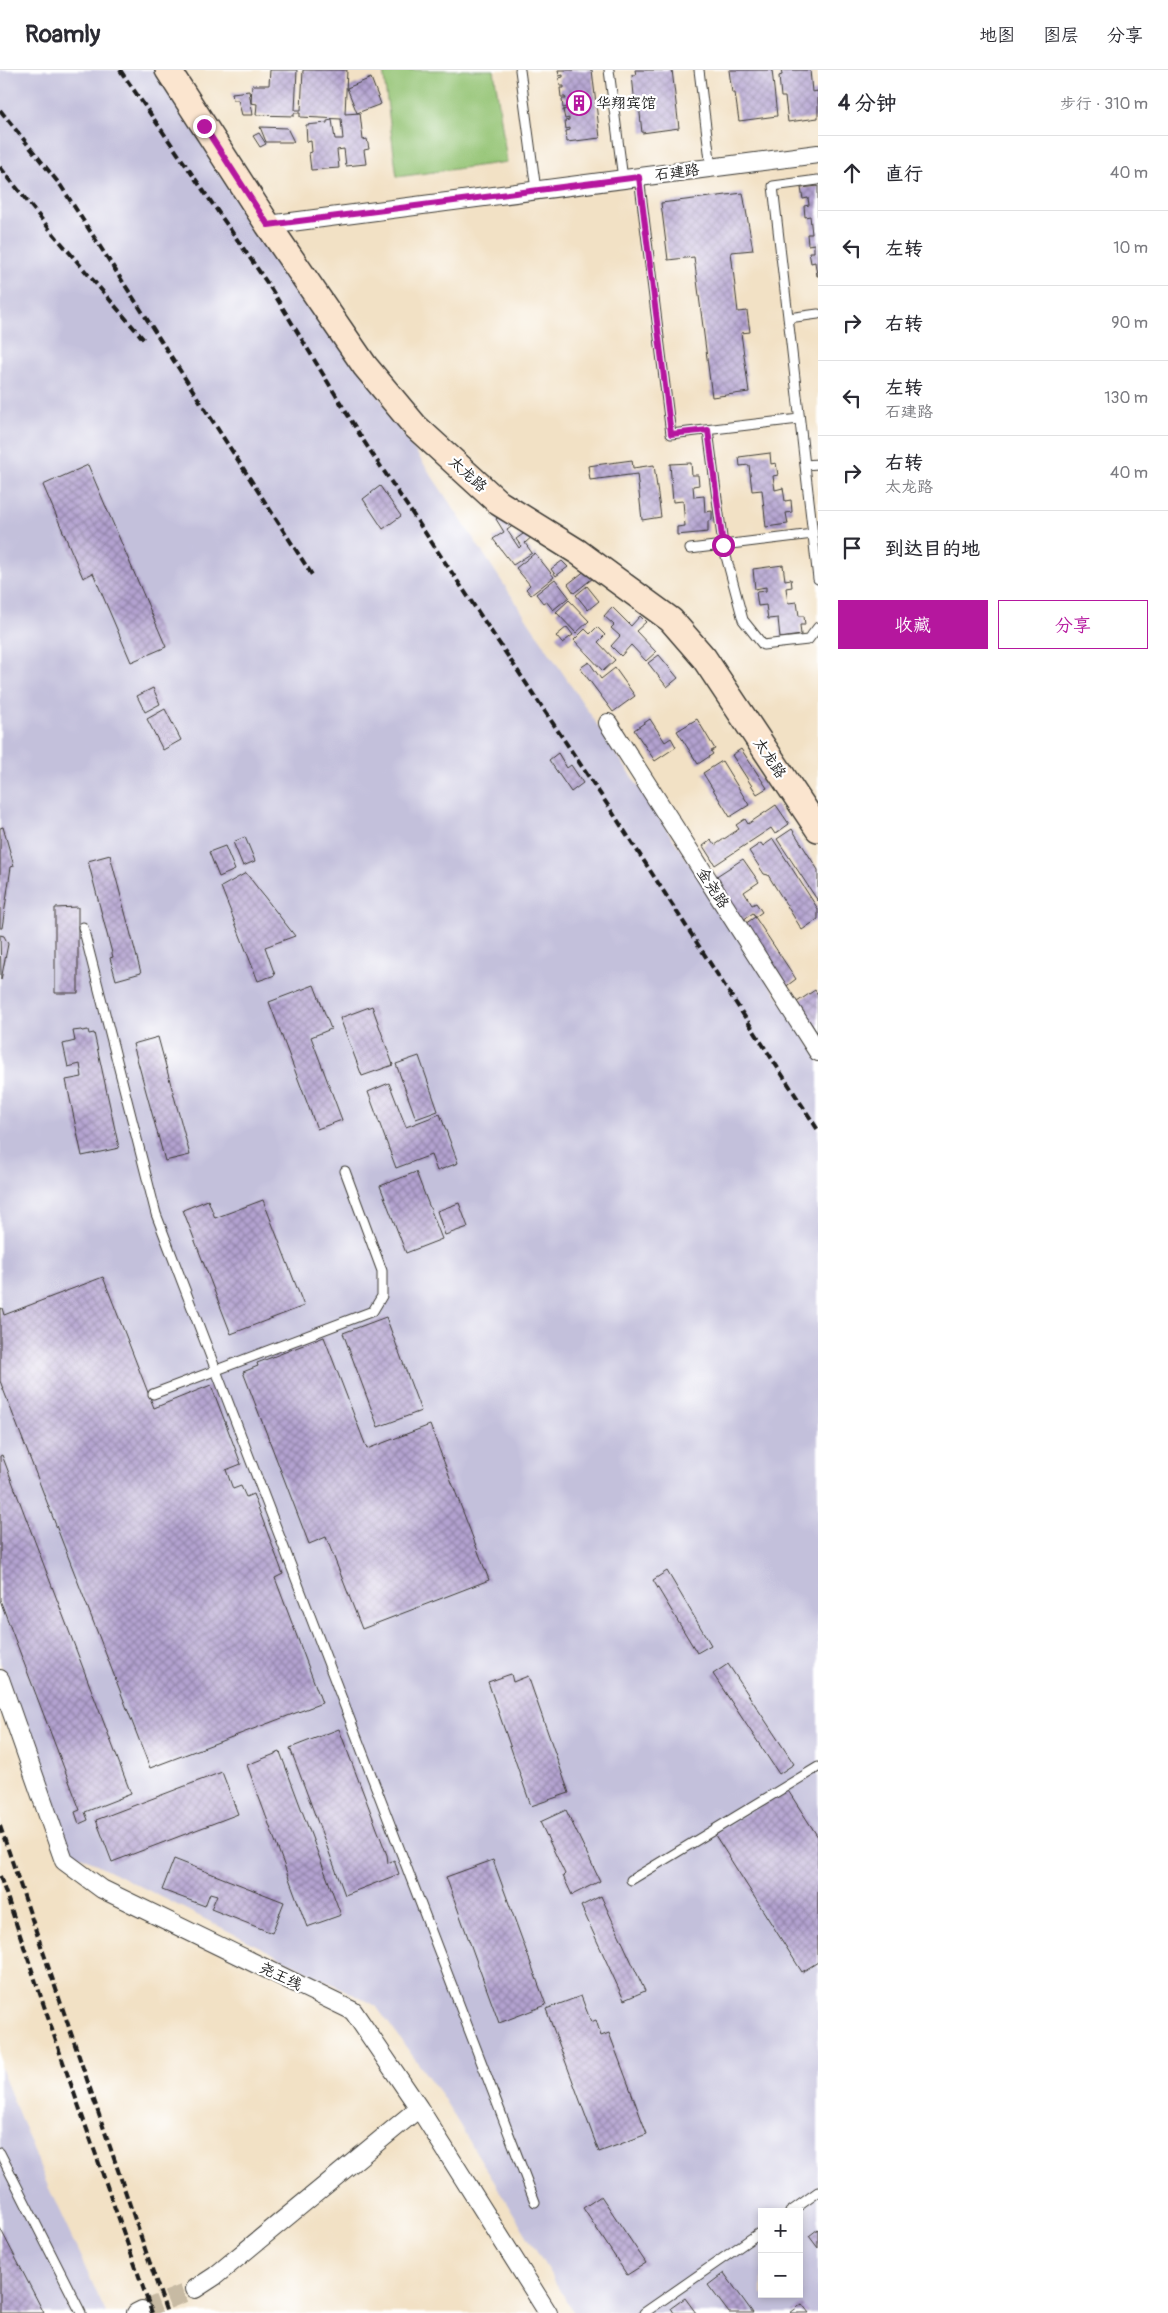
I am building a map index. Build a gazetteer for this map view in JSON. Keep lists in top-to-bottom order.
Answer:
{
  "streets": {
    "street": [
      "石建路",
      "太龙路",
      "金尧路",
      "尧王线"
    ]
  },
  "crossings": [
    ["石建路", "太龙路"]
  ],
  "places": {
    "building": ["华翔宾馆"]
  },
  "page": {
    "header": "Roamly",
    "nav": ["地图", "图层", "分享"],
    "heading": ["4 分钟", "步行 · 310 m"],
    "list": [
      ["直行", "40 m"],
      ["左转", "10 m"],
      ["右转", "90 m"],
      ["左转", "石建路", "130 m"],
      ["右转", "太龙路", "40 m"],
      "到达目的地"
    ],
    "buttons": ["收藏", "分享"],
    "map_buttons": ["+", "−"]
  }
}
